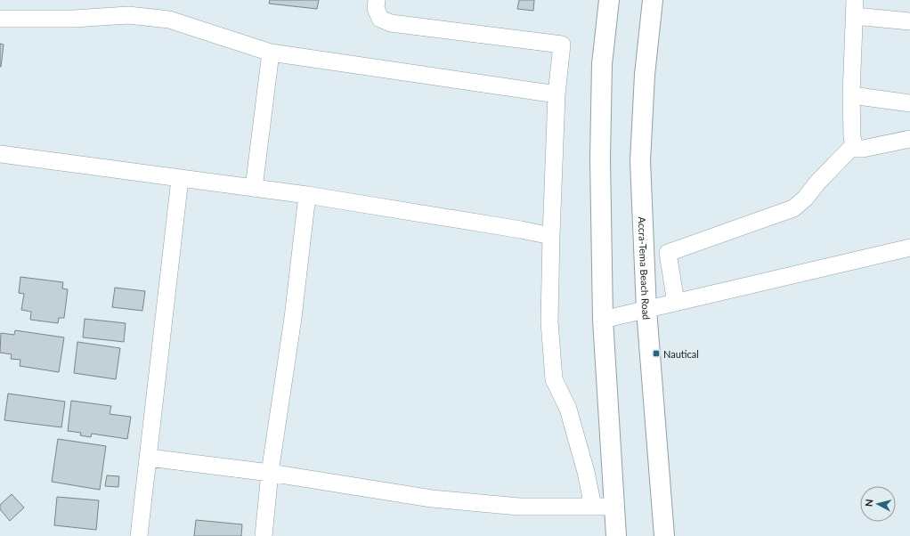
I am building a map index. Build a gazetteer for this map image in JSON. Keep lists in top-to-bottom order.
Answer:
{
  "streets": {
    "main road": ["Accra-Tema Beach Road"]
  },
  "places": {
    "transit": ["Nautical"]
  },
  "north": "left"
}
